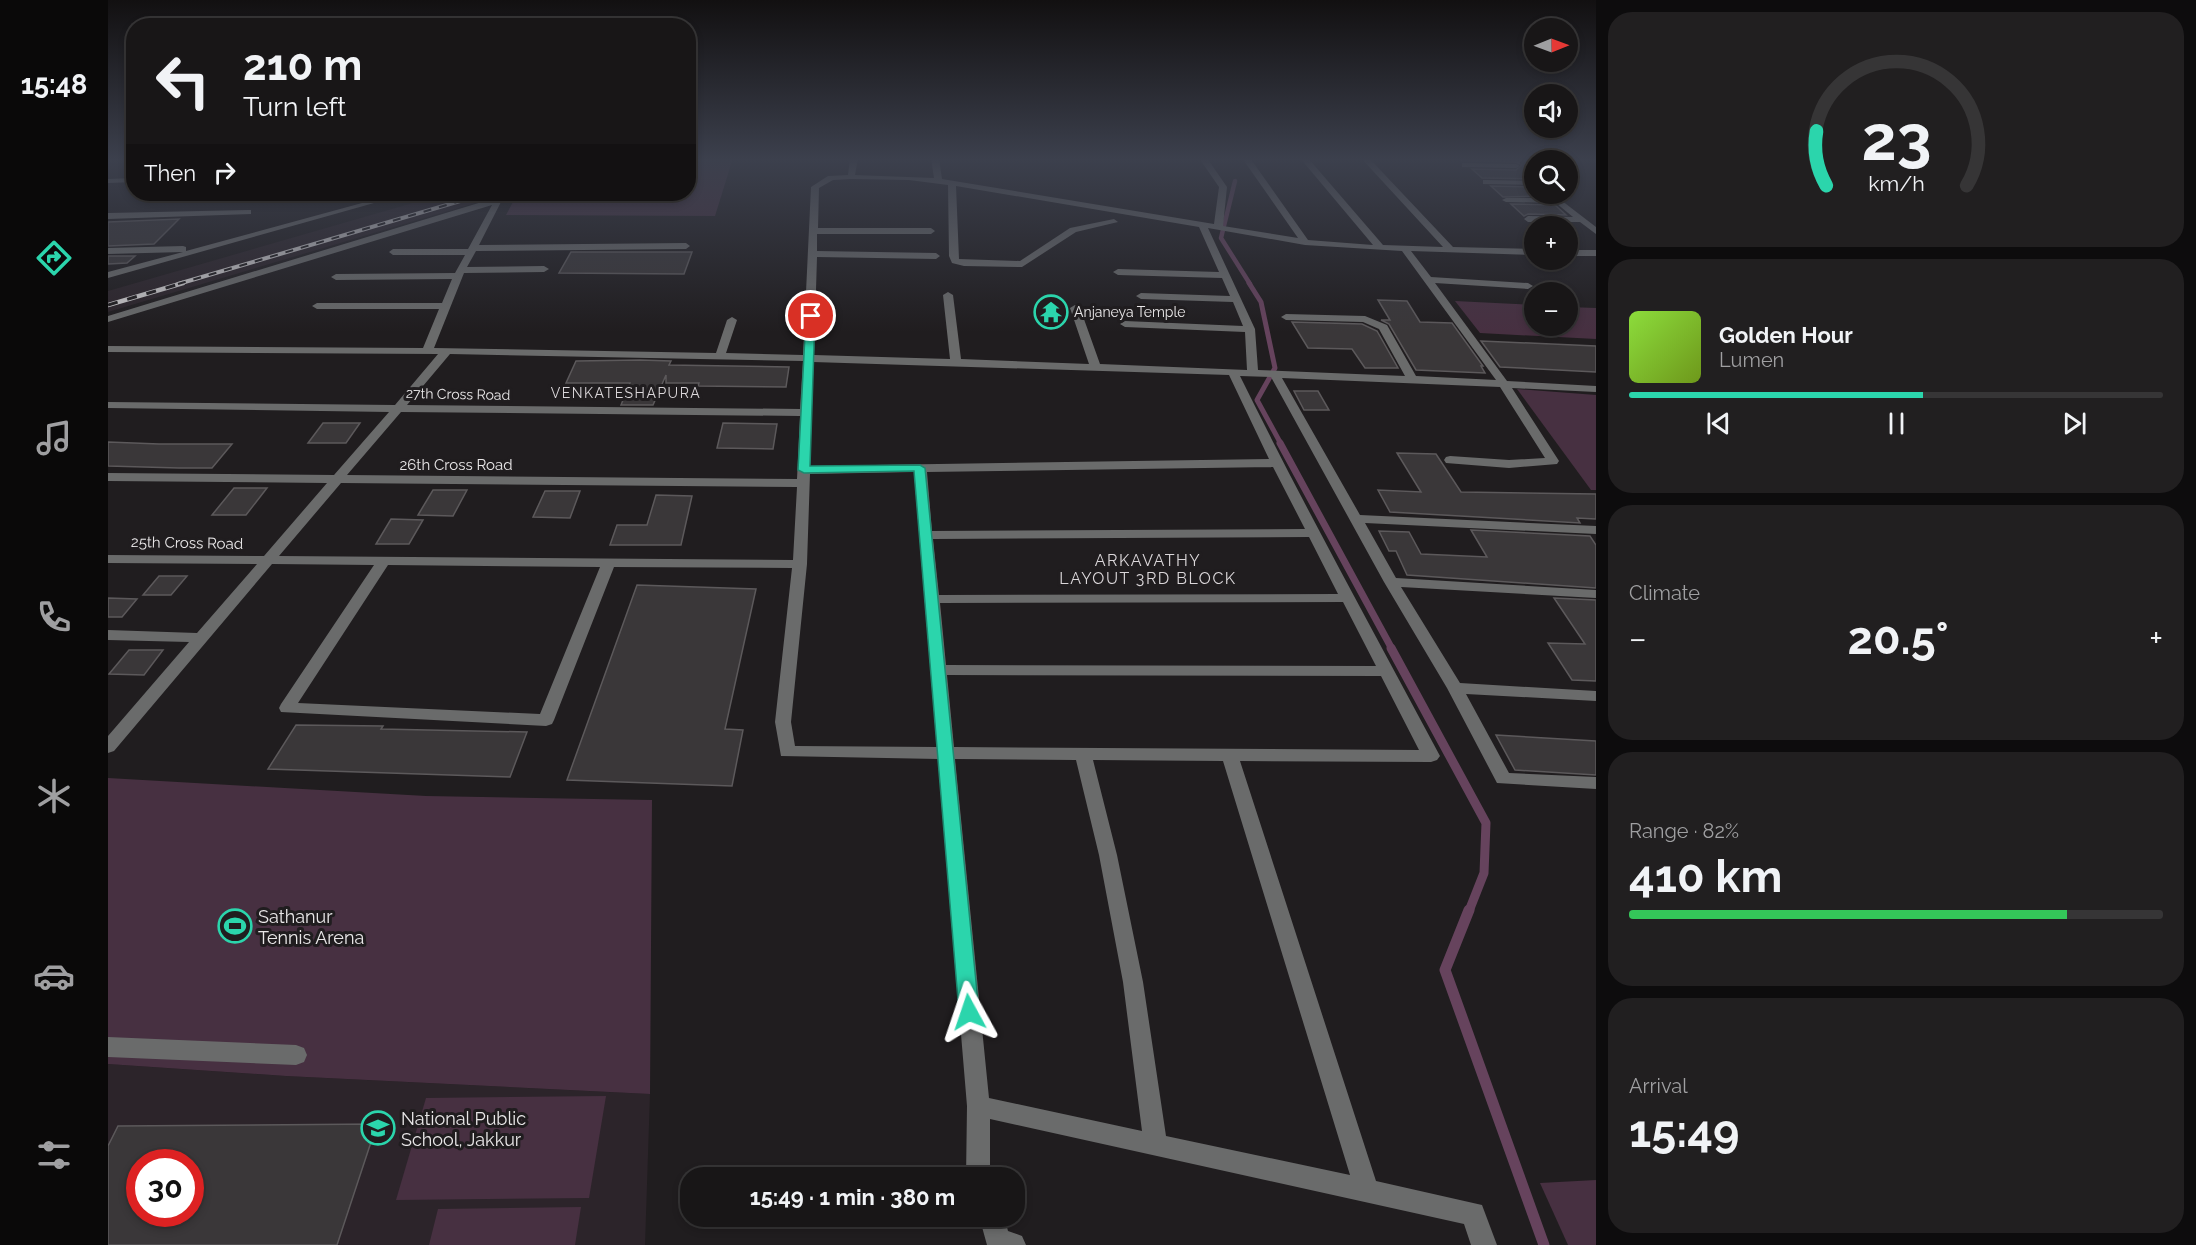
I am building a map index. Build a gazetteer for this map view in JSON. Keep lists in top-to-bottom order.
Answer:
{
  "streets": {
    "street": ["27th Cross Road", "26th Cross Road", "25th Cross Road"]
  },
  "districts": ["VENKATESHAPURA", "ARKAVATHY LAYOUT 3RD BLOCK"],
  "places": {
    "temple": ["Anjaneya Temple"],
    "sports": ["Sathanur Tennis Arena"],
    "school or university": ["National Public School, Jakkur"]
  },
  "north": "right",
  "page": {
    "tabs": "15:48",
    "map_buttons": ["+", "−"],
    "turn": ["210 m", "Turn left"],
    "then": "Then",
    "song": ["Golden Hour", "Lumen"],
    "tile": [
      "Climate",
      ["Range · 82%", "410 km"],
      ["Arrival", "15:49"]
    ],
    "heat": ["−", "20.5°", "+"],
    "limit": "30",
    "trip": "15:49 · 1 min · 380 m",
    "gauge": ["23", "km/h"]
  }
}
